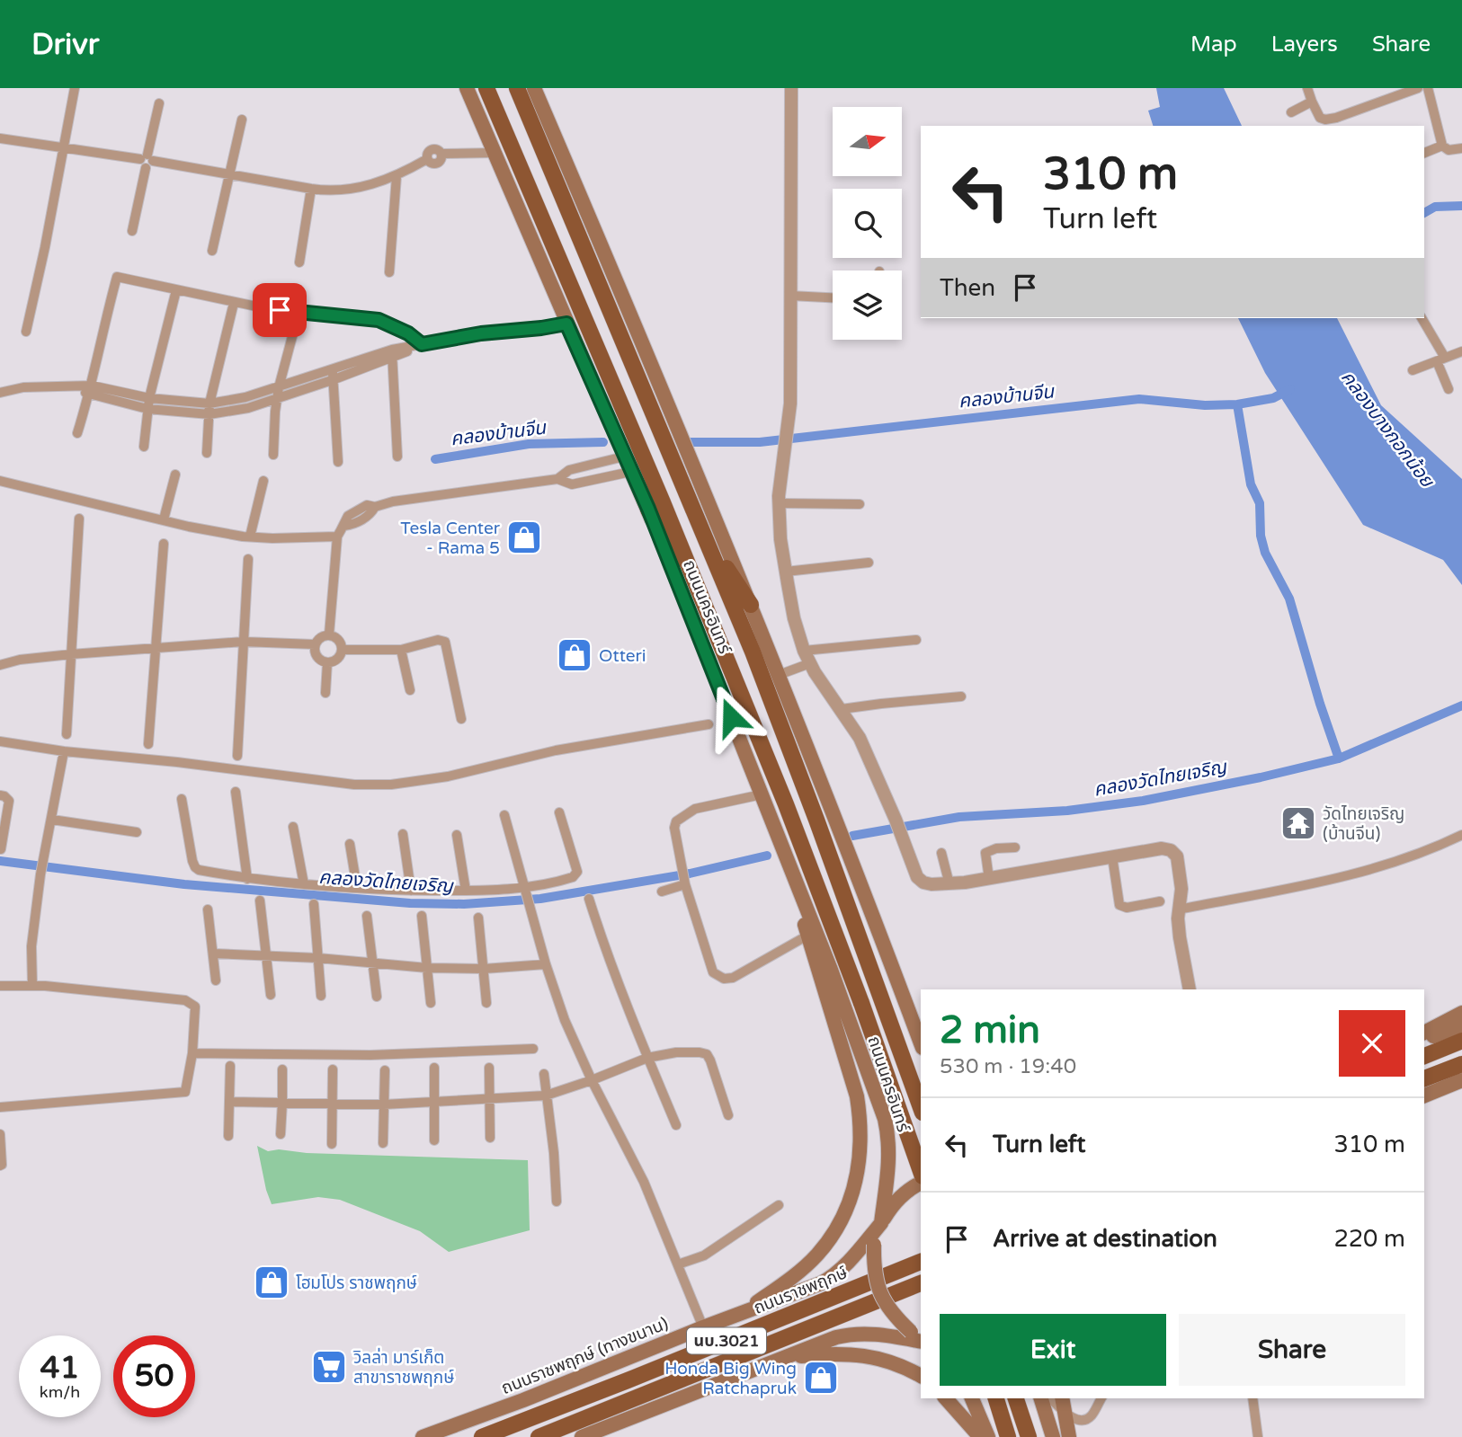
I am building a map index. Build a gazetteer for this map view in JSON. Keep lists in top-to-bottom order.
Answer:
{
  "streets": {
    "main road": [
      "ถนนนครอินทร์",
      "ถนนราชพฤกษ์",
      "นบ.3021",
      "ถนนราชพฤกษ์ (ทางขนาน)"
    ]
  },
  "crossings": [
    ["ถนนนครอินทร์", "ถนนราชพฤกษ์ (ทางขนาน)"]
  ],
  "water": ["คลองบ้านจีน", "คลองบางกอกน้อย", "คลองวัดไทยเจริญ"],
  "places": {
    "shop": [
      "Tesla Center - Rama 5",
      "Otteri",
      "โฮมโปร ราชพฤกษ์",
      "Honda Big Wing Ratchapruk"
    ],
    "temple": ["วัดไทยเจริญ (บ้านจีน)"],
    "supermarket": ["วิลล่า มาร์เก็ต สาขาราชพฤกษ์"]
  },
  "north": "right",
  "page": {
    "header": "Drivr",
    "nav": ["Map", "Layers", "Share"],
    "turn": ["310 m", "Turn left"],
    "then": "Then",
    "heading": ["2 min", "530 m · 19:40"],
    "list": [
      {
        "name": "Turn left",
        "value": "310 m"
      },
      {
        "name": "Arrive at destination",
        "value": "220 m"
      }
    ],
    "buttons": ["Exit", "Share"],
    "speed": "41 km/h",
    "limit": "50"
  }
}
